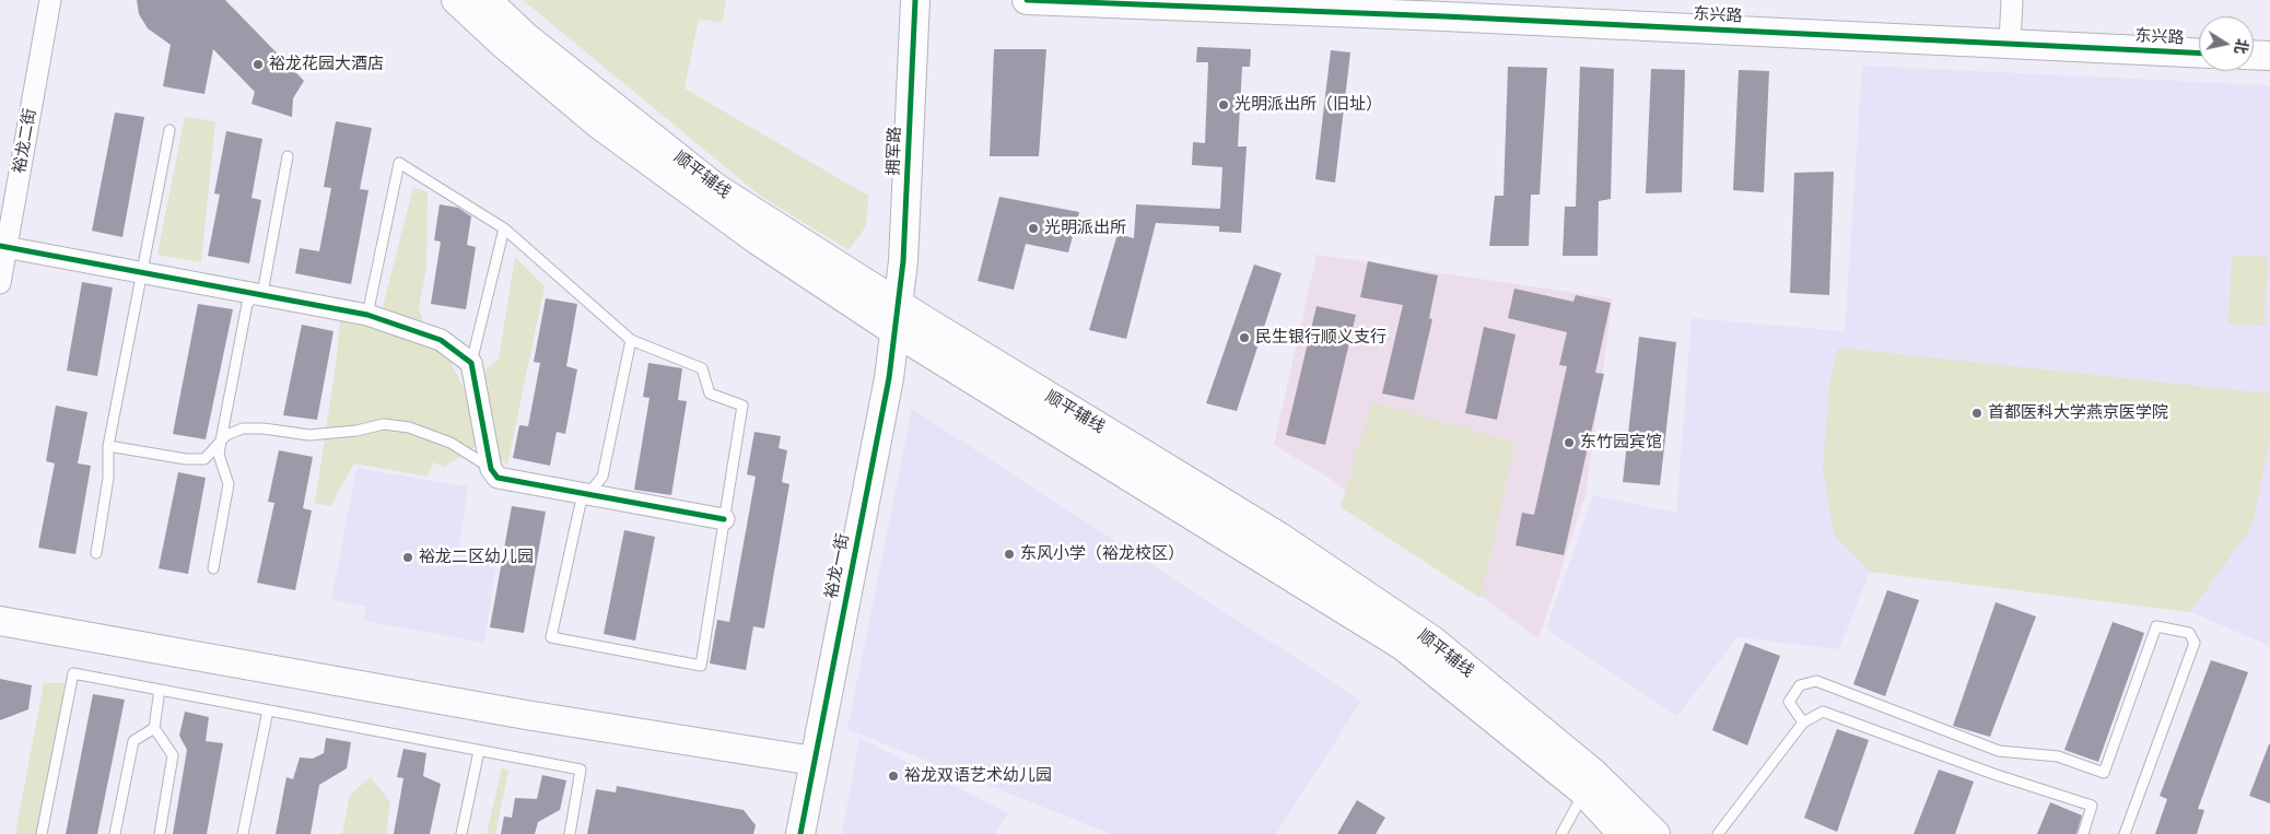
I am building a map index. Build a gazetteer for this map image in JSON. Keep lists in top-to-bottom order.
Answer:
{
  "streets": {
    "street": [
      "东兴路",
      "裕龙二街",
      "拥军路",
      "顺平辅线",
      "裕龙一街"
    ]
  },
  "crossings": [
    ["拥军路", "顺平辅线"],
    ["拥军路", "裕龙一街"],
    ["顺平辅线", "裕龙一街"]
  ],
  "places": [
    "裕龙花园大酒店",
    "光明派出所（旧址）",
    "光明派出所",
    "民生银行顺义支行",
    "首都医科大学燕京医学院",
    "东竹园宾馆",
    "东风小学（裕龙校区）",
    "裕龙二区幼儿园",
    "裕龙双语艺术幼儿园"
  ],
  "north": "right"
}
